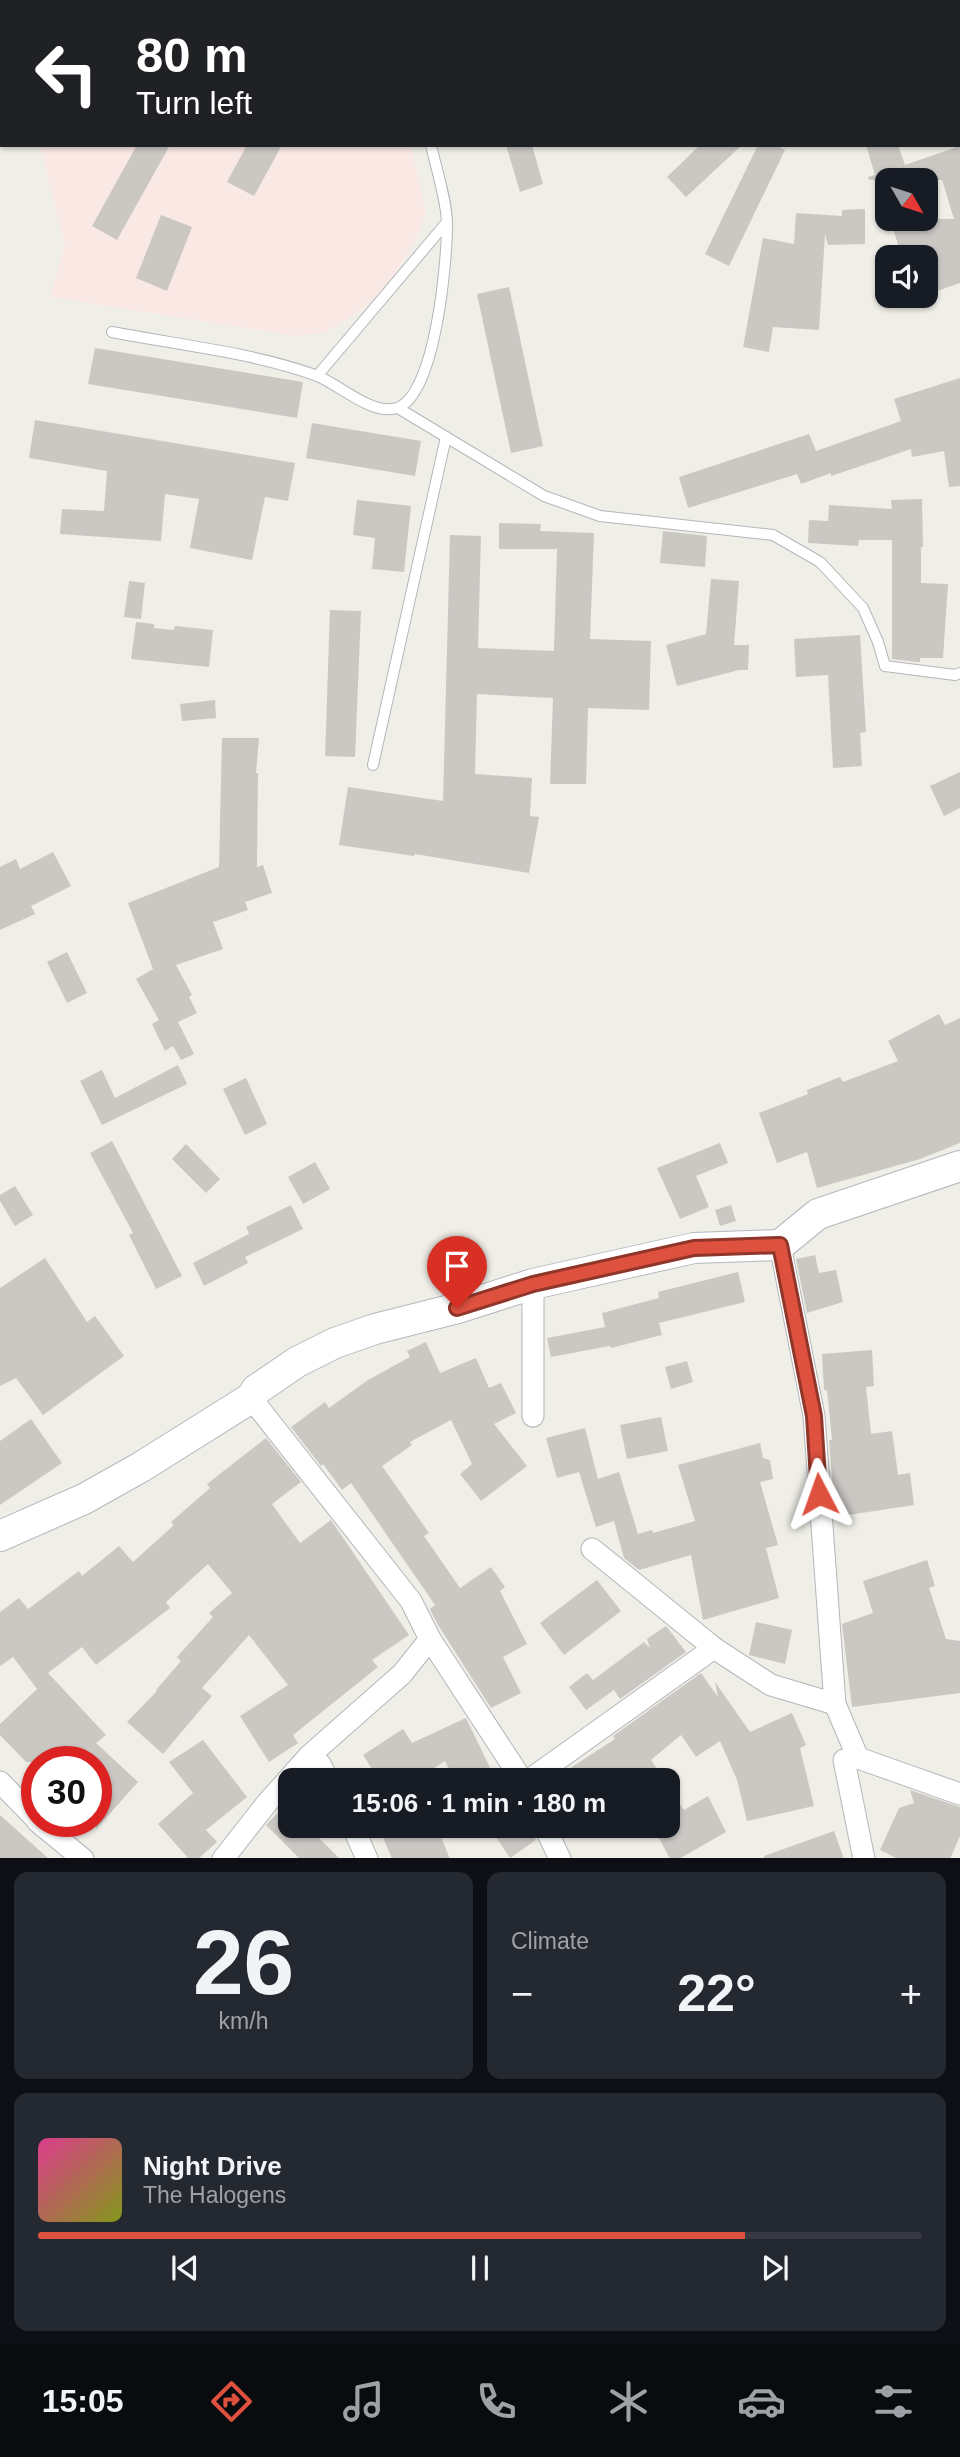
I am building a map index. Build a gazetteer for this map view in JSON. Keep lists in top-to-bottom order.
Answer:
{
  "north": "bottom right",
  "page": {
    "turn": ["80 m", "Turn left"],
    "limit": "30",
    "trip": "15:06 · 1 min · 180 m",
    "tile": [
      ["26", "km/h"],
      "Climate"
    ],
    "heat": ["−", "22°", "+"],
    "song": ["Night Drive", "The Halogens"],
    "tabs": "15:05"
  }
}
